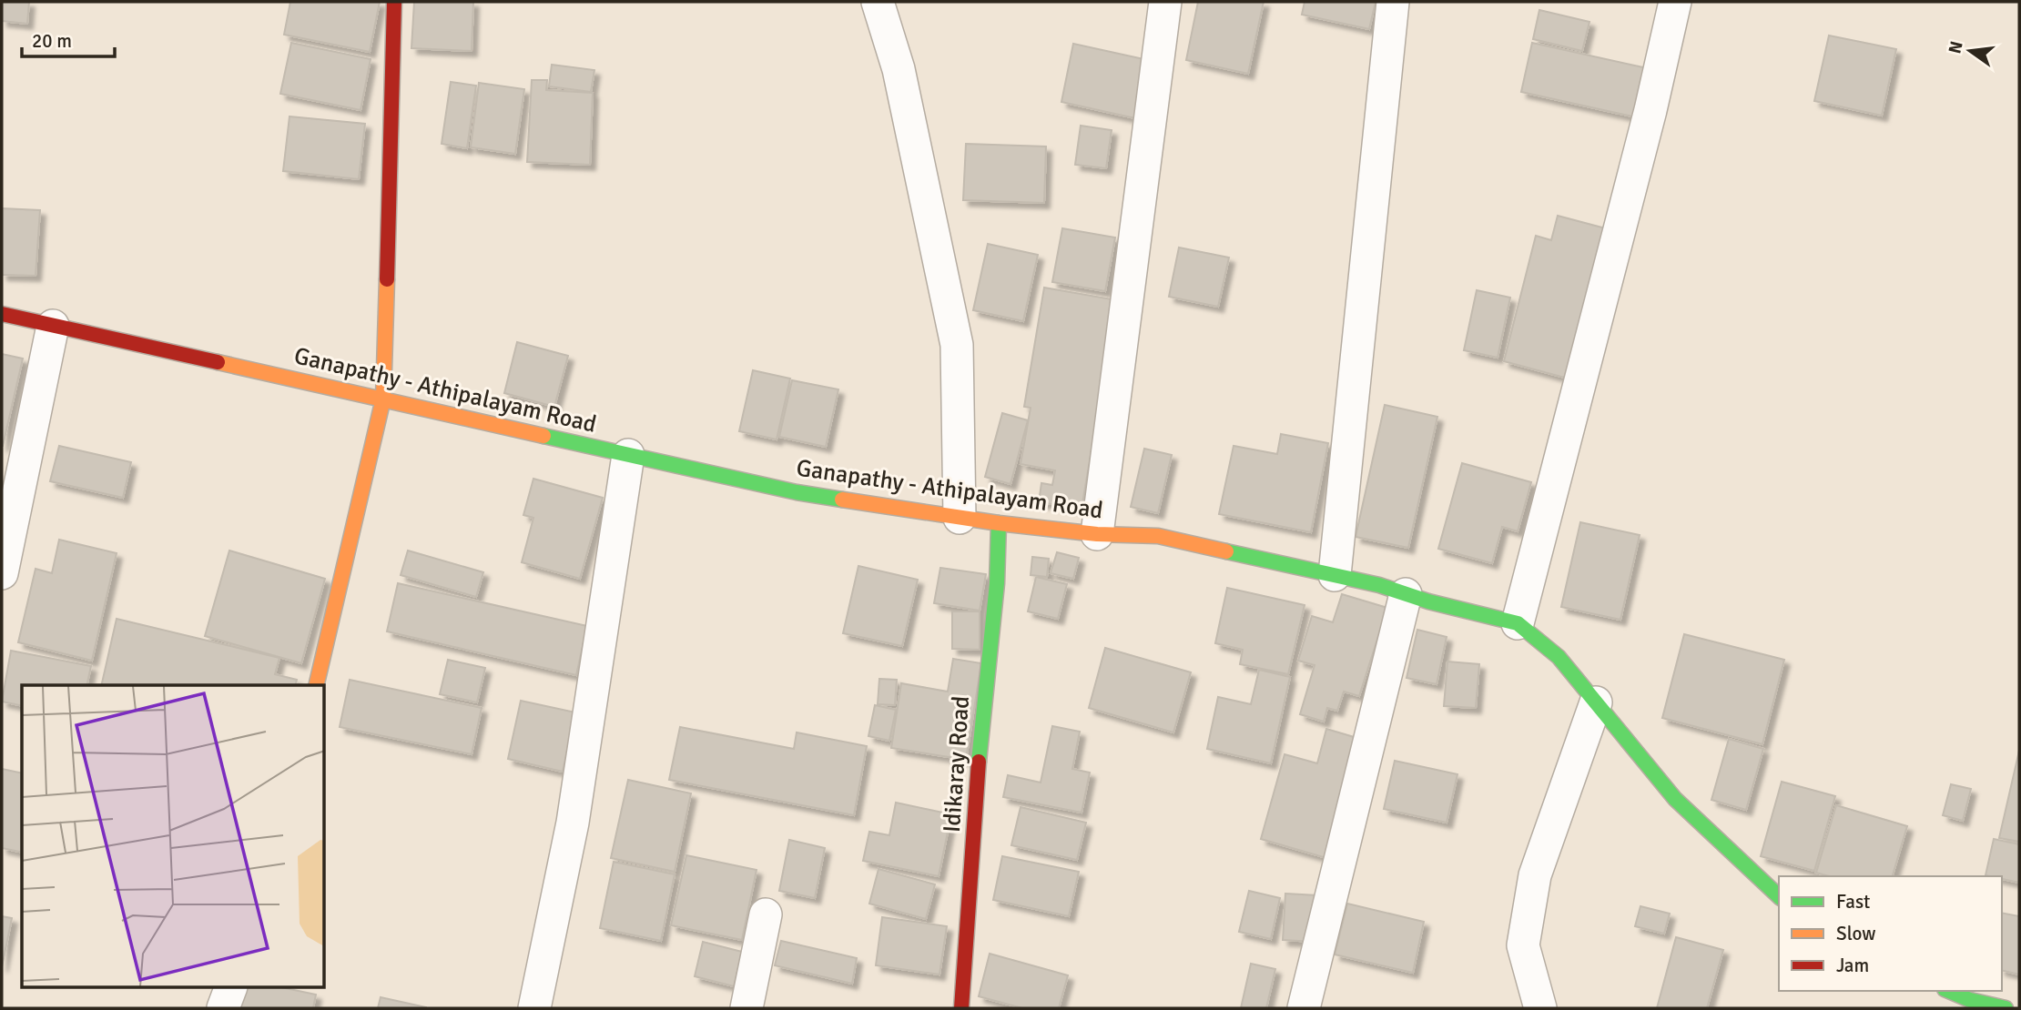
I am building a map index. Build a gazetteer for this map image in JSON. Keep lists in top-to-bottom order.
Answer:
{
  "streets": {
    "main road": ["Ganapathy - Athipalayam Road", "Idikaray Road"]
  },
  "crossings": [
    ["Ganapathy - Athipalayam Road", "Idikaray Road"]
  ],
  "legend": ["Fast", "Slow", "Jam"],
  "scale_bar": "20 m",
  "north": "left"
}
